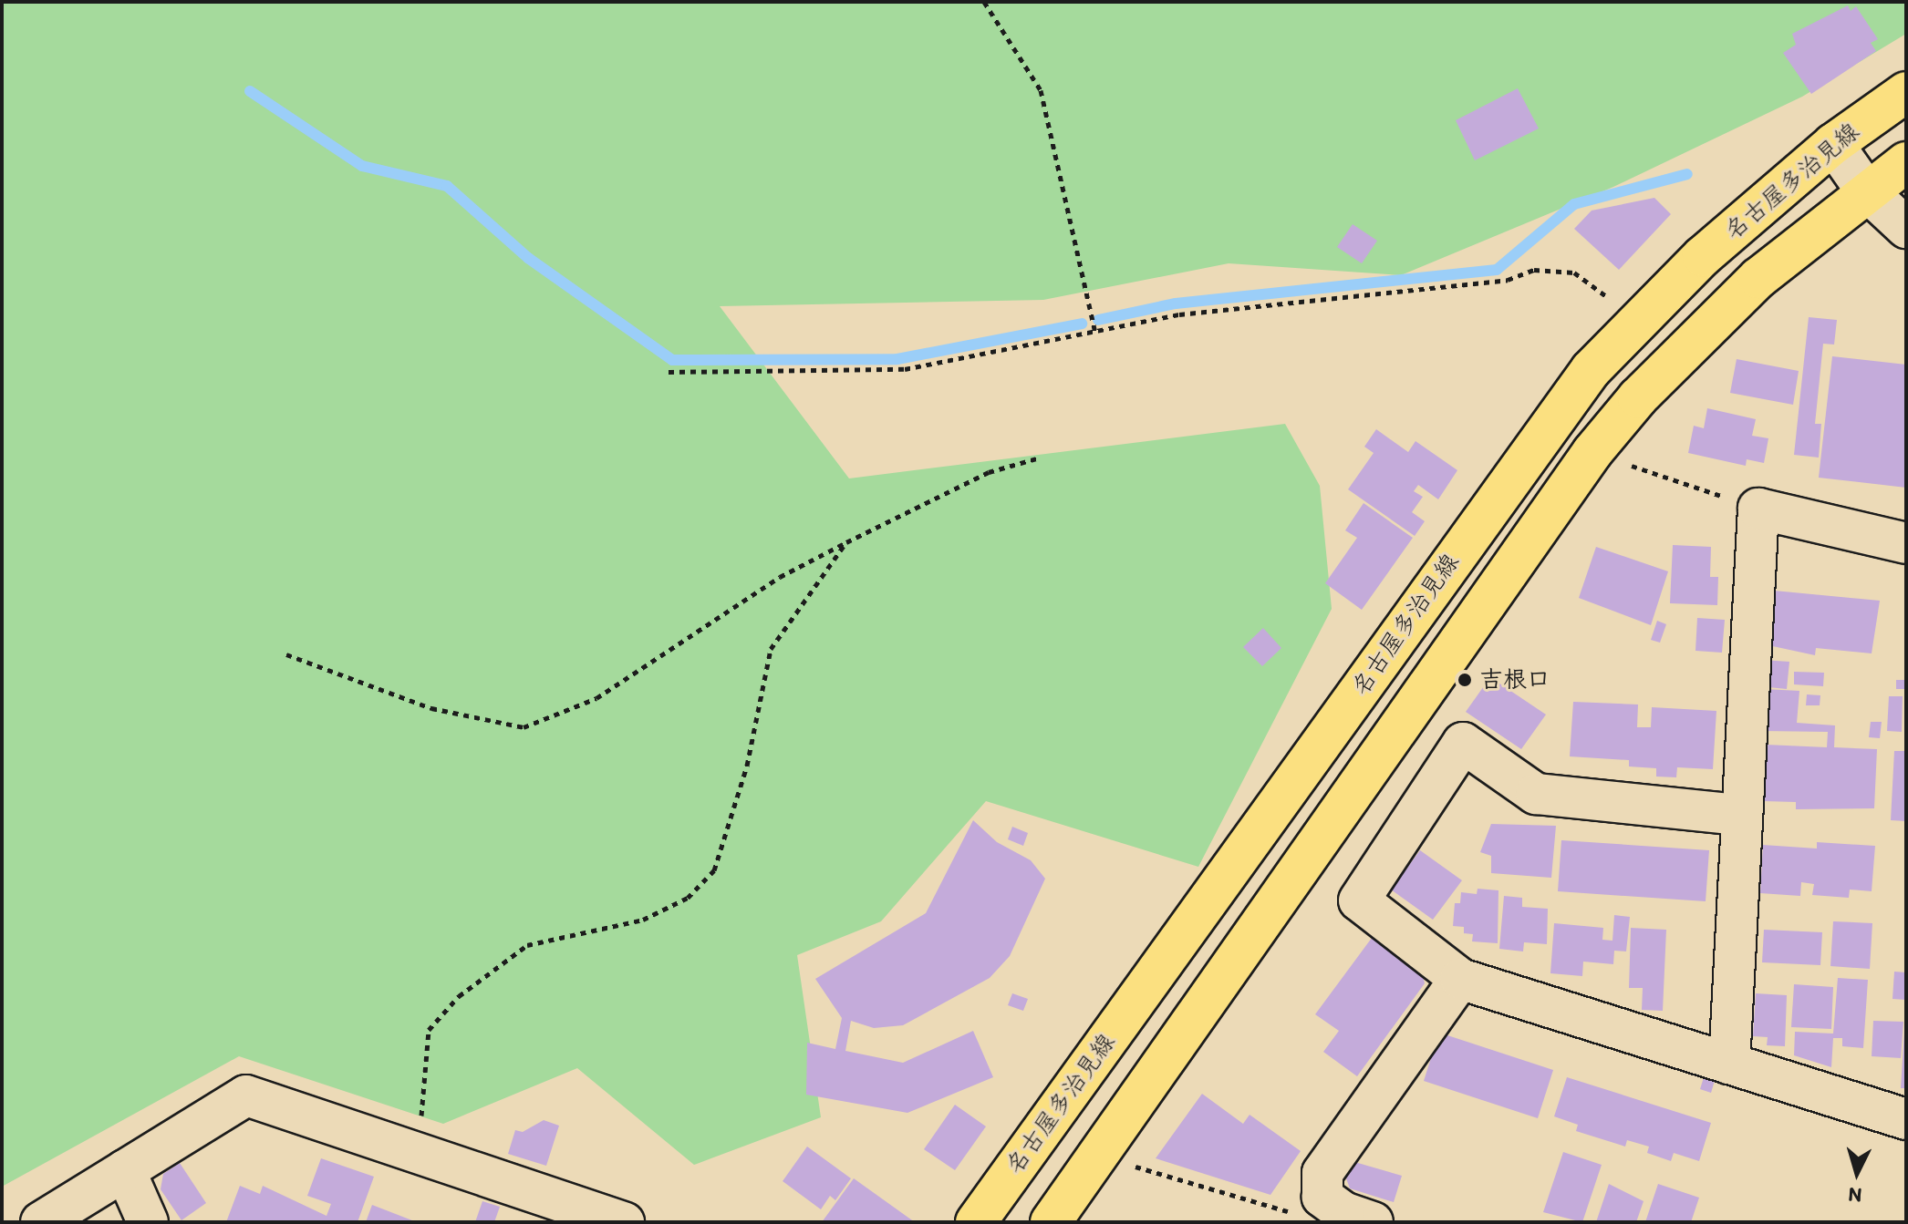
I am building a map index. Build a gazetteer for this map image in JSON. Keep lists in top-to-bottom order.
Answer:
{
  "streets": {
    "main road": ["名古屋多治見線"]
  },
  "places": ["吉根口"],
  "north": "bottom"
}
